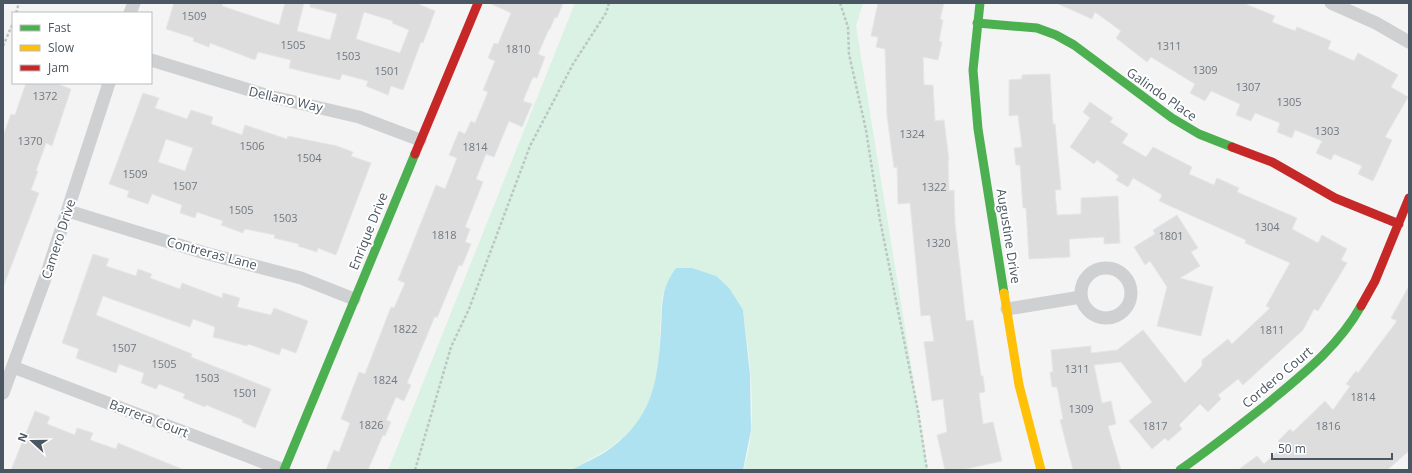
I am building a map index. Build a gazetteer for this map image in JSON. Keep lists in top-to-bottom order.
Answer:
{
  "streets": {
    "street": [
      "Galindo Place",
      "Dellano Way",
      "Enrique Drive",
      "Augustine Drive",
      "Camero Drive",
      "Contreras Lane",
      "Cordero Court",
      "Barrera Court"
    ]
  },
  "crossings": [
    ["Galindo Place", "Augustine Drive"],
    ["Galindo Place", "Cordero Court"],
    ["Dellano Way", "Enrique Drive"],
    ["Enrique Drive", "Contreras Lane"],
    ["Enrique Drive", "Barrera Court"],
    ["Camero Drive", "Contreras Lane"],
    ["Camero Drive", "Barrera Court"]
  ],
  "house_numbers": [
    "1509",
    "1505",
    "1311",
    "1810",
    "1503",
    "1309",
    "1501",
    "1307",
    "1372",
    "1305",
    "1303",
    "1324",
    "1370",
    "1506",
    "1814",
    "1504",
    "1509",
    "1507",
    "1322",
    "1505",
    "1503",
    "1304",
    "1818",
    "1801",
    "1320",
    "1822",
    "1811",
    "1507",
    "1505",
    "1311",
    "1503",
    "1824",
    "1501",
    "1814",
    "1309",
    "1826",
    "1817",
    "1816"
  ],
  "legend": ["Fast", "Slow", "Jam"],
  "scale_bar": "50 m",
  "north": "left"
}
